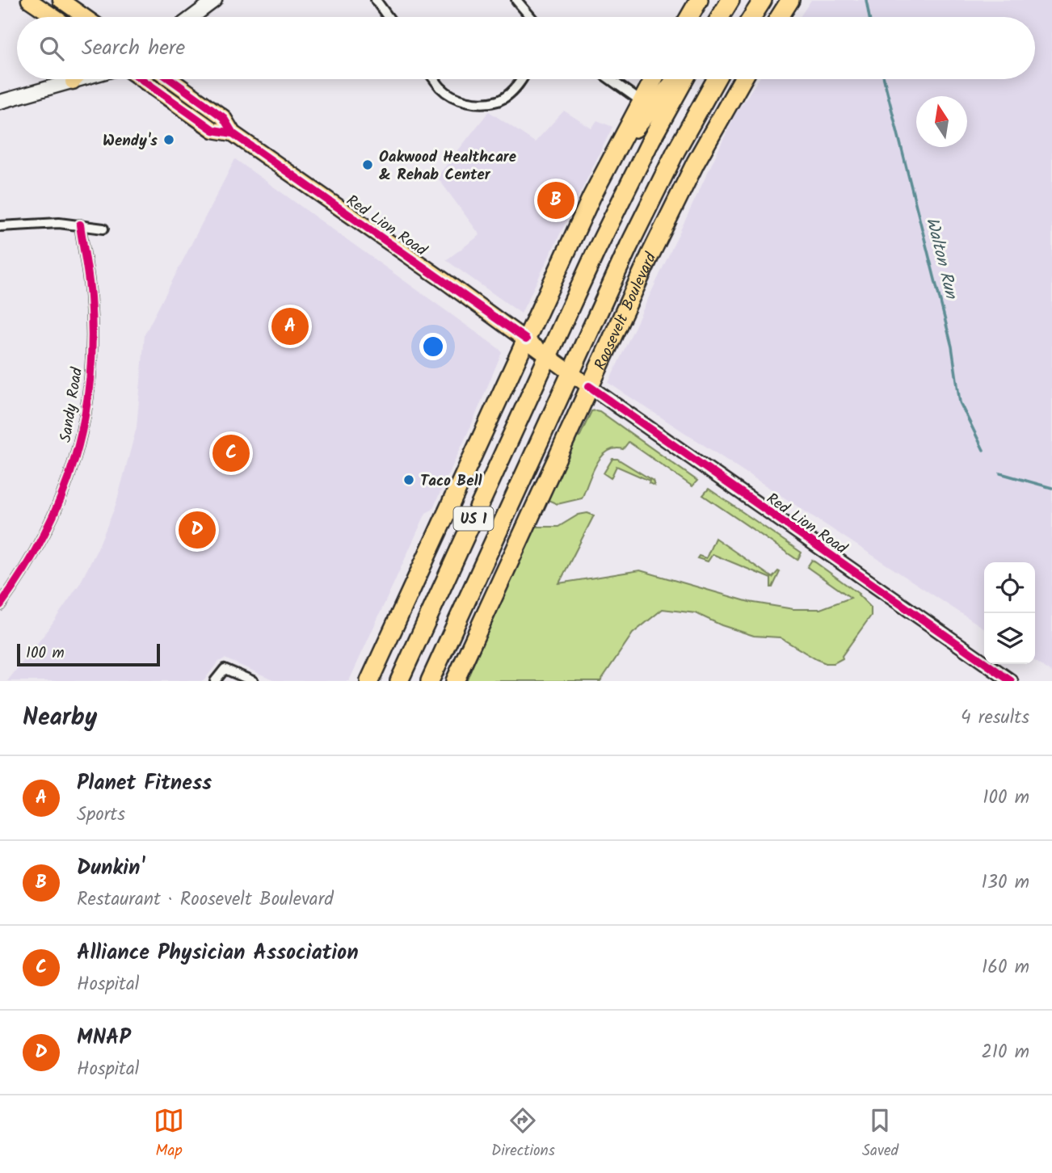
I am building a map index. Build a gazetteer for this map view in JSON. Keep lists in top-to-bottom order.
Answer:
{
  "streets": {
    "highway": ["Roosevelt Boulevard", "US 1"],
    "main road": ["Red Lion Road"],
    "street": ["Sandy Road"]
  },
  "crossings": [
    ["Red Lion Road", "Roosevelt Boulevard"],
    ["Red Lion Road", "US 1"]
  ],
  "water": ["Walton Run"],
  "places": ["Wendy's", "Oakwood Healthcare & Rehab Center", "Taco Bell"],
  "scale_bar": "100 m",
  "north": "top",
  "page": {
    "search": "Search here",
    "pins": [
      "B",
      "A",
      "C",
      "D"
    ],
    "scale": "100 m",
    "heading": ["Nearby", "4 results"],
    "list": [
      {
        "mark": "A",
        "name": "Planet Fitness",
        "note": "Sports",
        "value": "100 m"
      },
      {
        "mark": "B",
        "name": "Dunkin'",
        "note": "Restaurant · Roosevelt Boulevard",
        "value": "130 m"
      },
      {
        "mark": "C",
        "name": "Alliance Physician Association",
        "note": "Hospital",
        "value": "160 m"
      },
      {
        "mark": "D",
        "name": "MNAP",
        "note": "Hospital",
        "value": "210 m"
      }
    ],
    "nav": ["Map", "Directions", "Saved"]
  }
}
